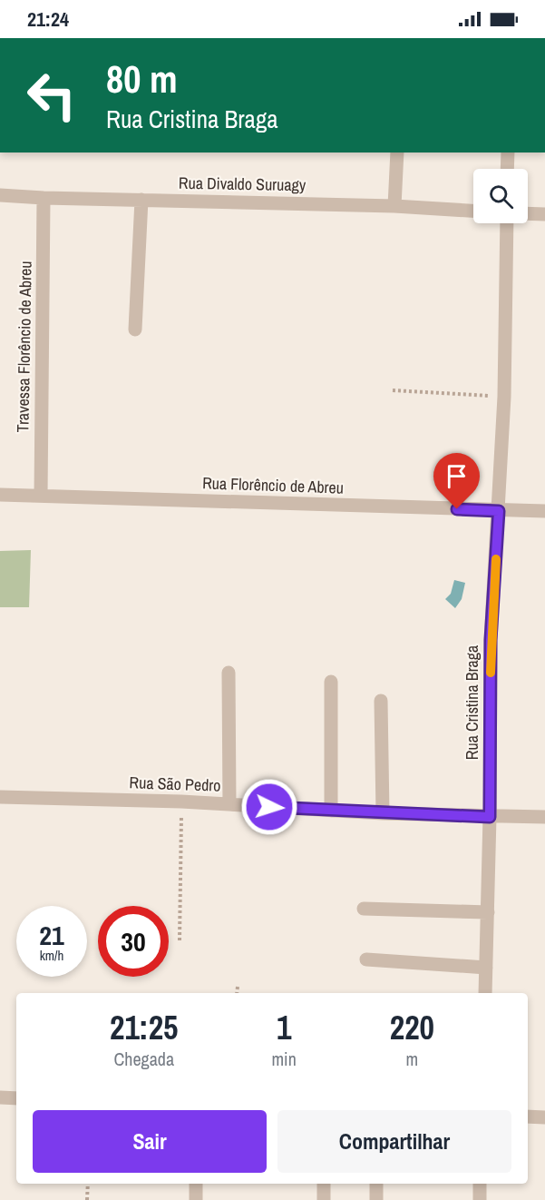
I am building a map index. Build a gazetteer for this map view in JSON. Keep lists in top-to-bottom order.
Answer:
{
  "streets": {
    "street": [
      "Rua Divaldo Suruagy",
      "Travessa Florêncio de Abreu",
      "Rua Florêncio de Abreu",
      "Rua Cristina Braga",
      "Rua São Pedro"
    ]
  },
  "crossings": [
    ["Rua Divaldo Suruagy", "Travessa Florêncio de Abreu"],
    ["Travessa Florêncio de Abreu", "Rua Florêncio de Abreu"],
    ["Rua Florêncio de Abreu", "Rua Cristina Braga"],
    ["Rua Cristina Braga", "Rua São Pedro"]
  ],
  "page": {
    "status": "21:24",
    "turn": ["80 m", "Rua Cristina Braga"],
    "speed": "21 km/h",
    "limit": "30",
    "eta": [
      "21:25",
      "Chegada",
      "1",
      "min",
      "220",
      "m"
    ],
    "buttons": ["Sair", "Compartilhar"]
  }
}
